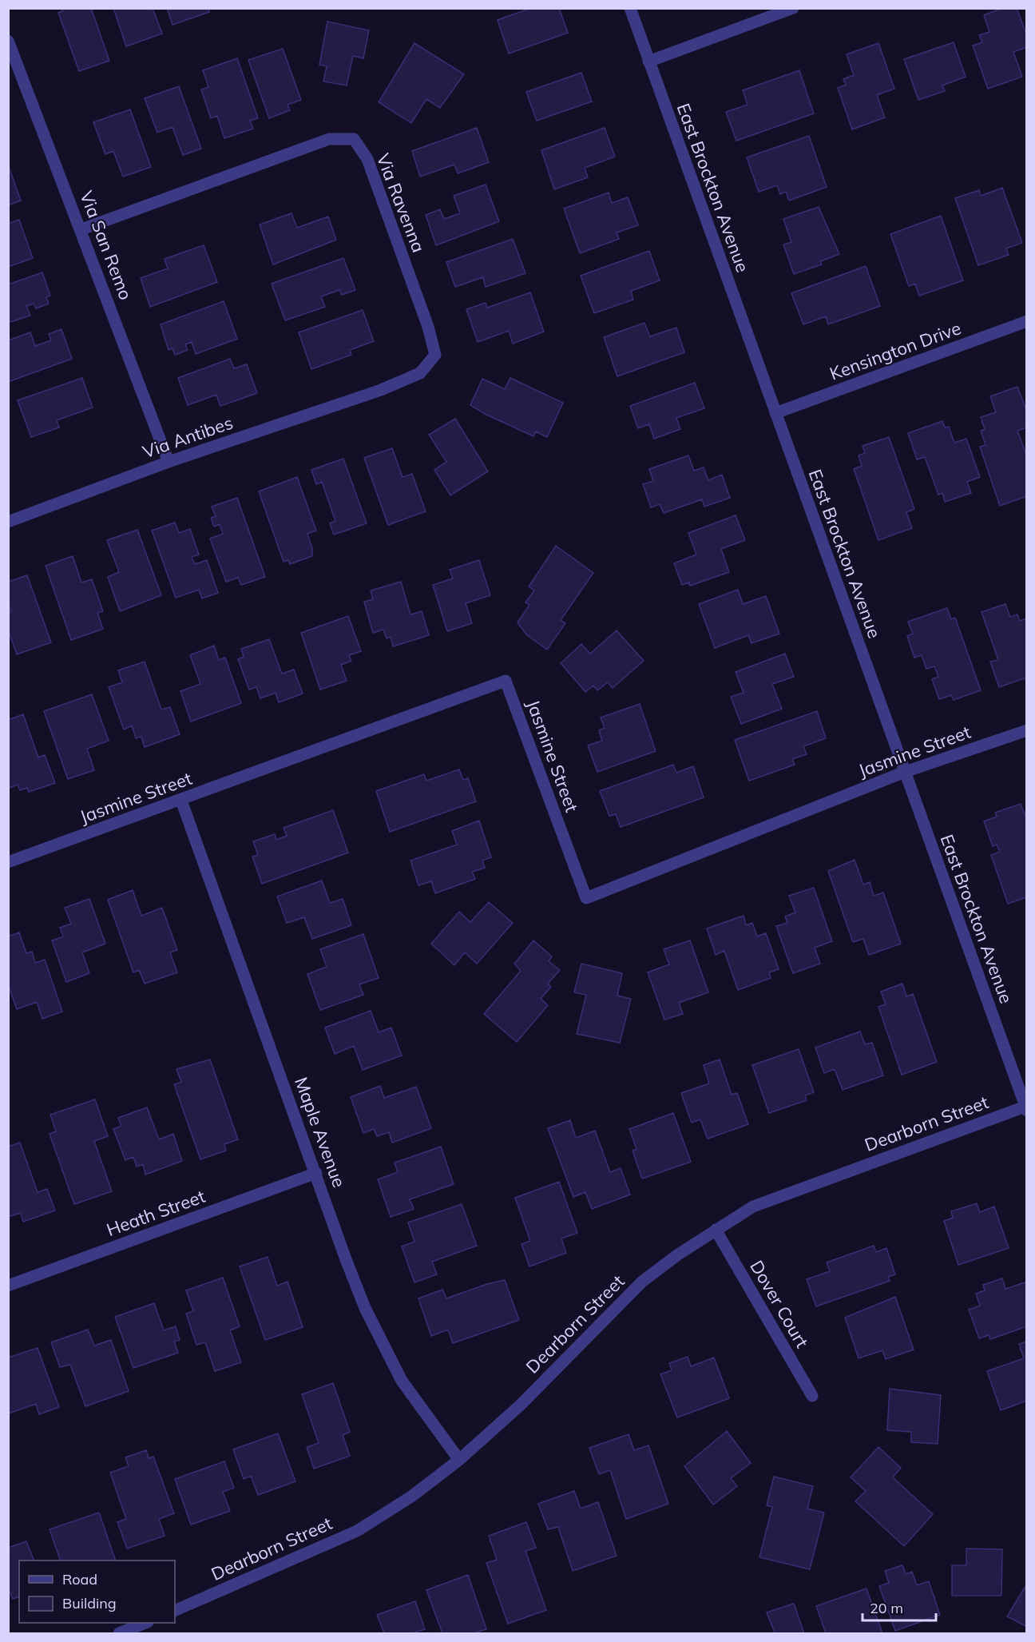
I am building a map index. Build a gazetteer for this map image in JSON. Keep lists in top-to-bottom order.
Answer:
{
  "streets": {
    "street": [
      "East Brockton Avenue",
      "Via Ravenna",
      "Via San Remo",
      "Kensington Drive",
      "Via Antibes",
      "Jasmine Street",
      "Dearborn Street",
      "Maple Avenue",
      "Heath Street",
      "Dover Court"
    ]
  },
  "crossings": [
    ["East Brockton Avenue", "Kensington Drive"],
    ["East Brockton Avenue", "Jasmine Street"],
    ["East Brockton Avenue", "Dearborn Street"],
    ["Via Ravenna", "Via San Remo"],
    ["Via Ravenna", "Via Antibes"],
    ["Via San Remo", "Via Antibes"],
    ["Jasmine Street", "Maple Avenue"],
    ["Dearborn Street", "Maple Avenue"],
    ["Dearborn Street", "Dover Court"],
    ["Maple Avenue", "Heath Street"]
  ],
  "legend": ["Road", "Building"],
  "scale_bar": "20 m"
}
